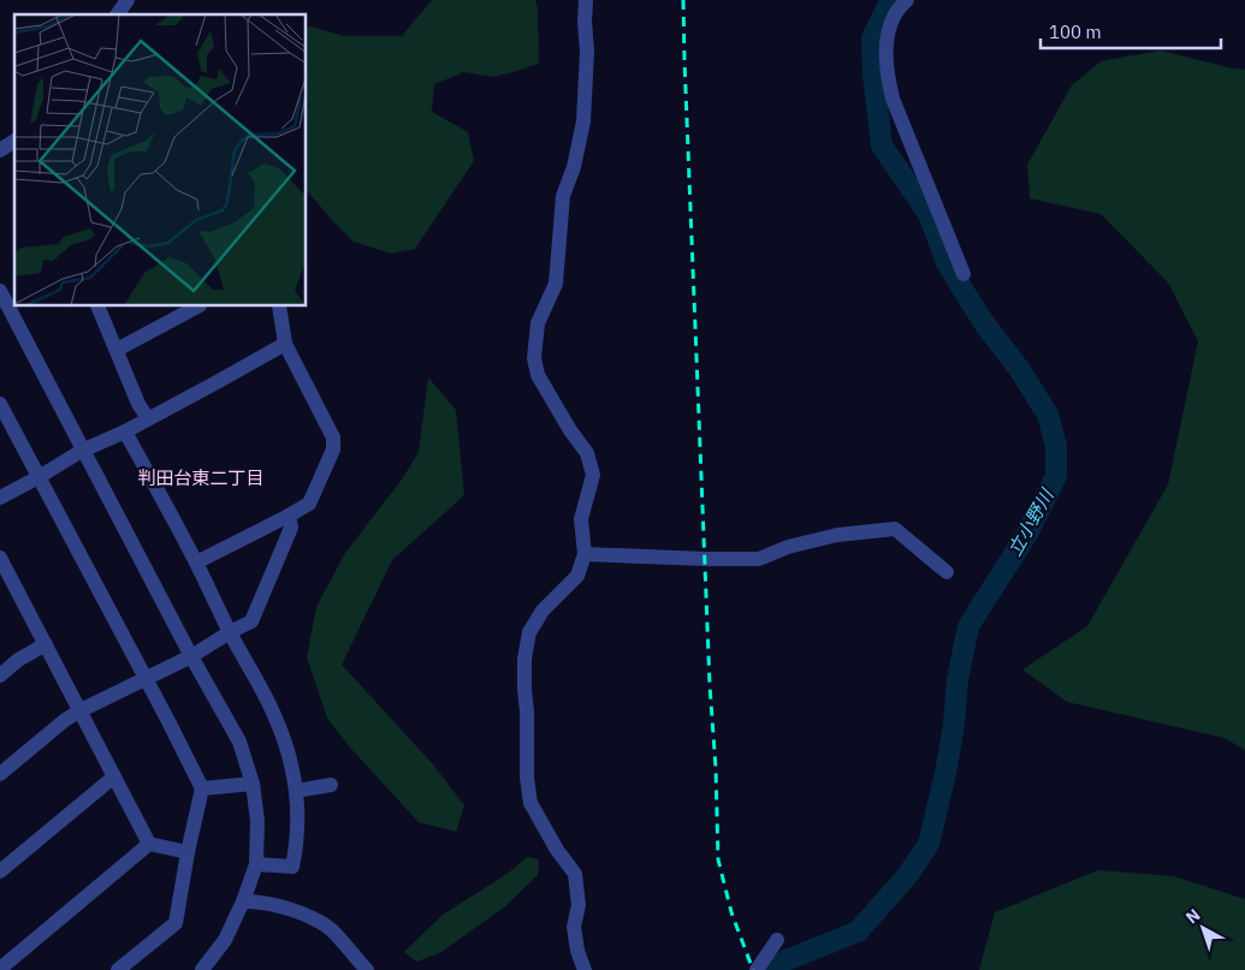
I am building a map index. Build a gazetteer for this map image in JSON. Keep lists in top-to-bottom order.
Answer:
{
  "districts": ["判田台東二丁目"],
  "water": ["立小野川"],
  "scale_bar": "100 m",
  "north": "top left"
}
